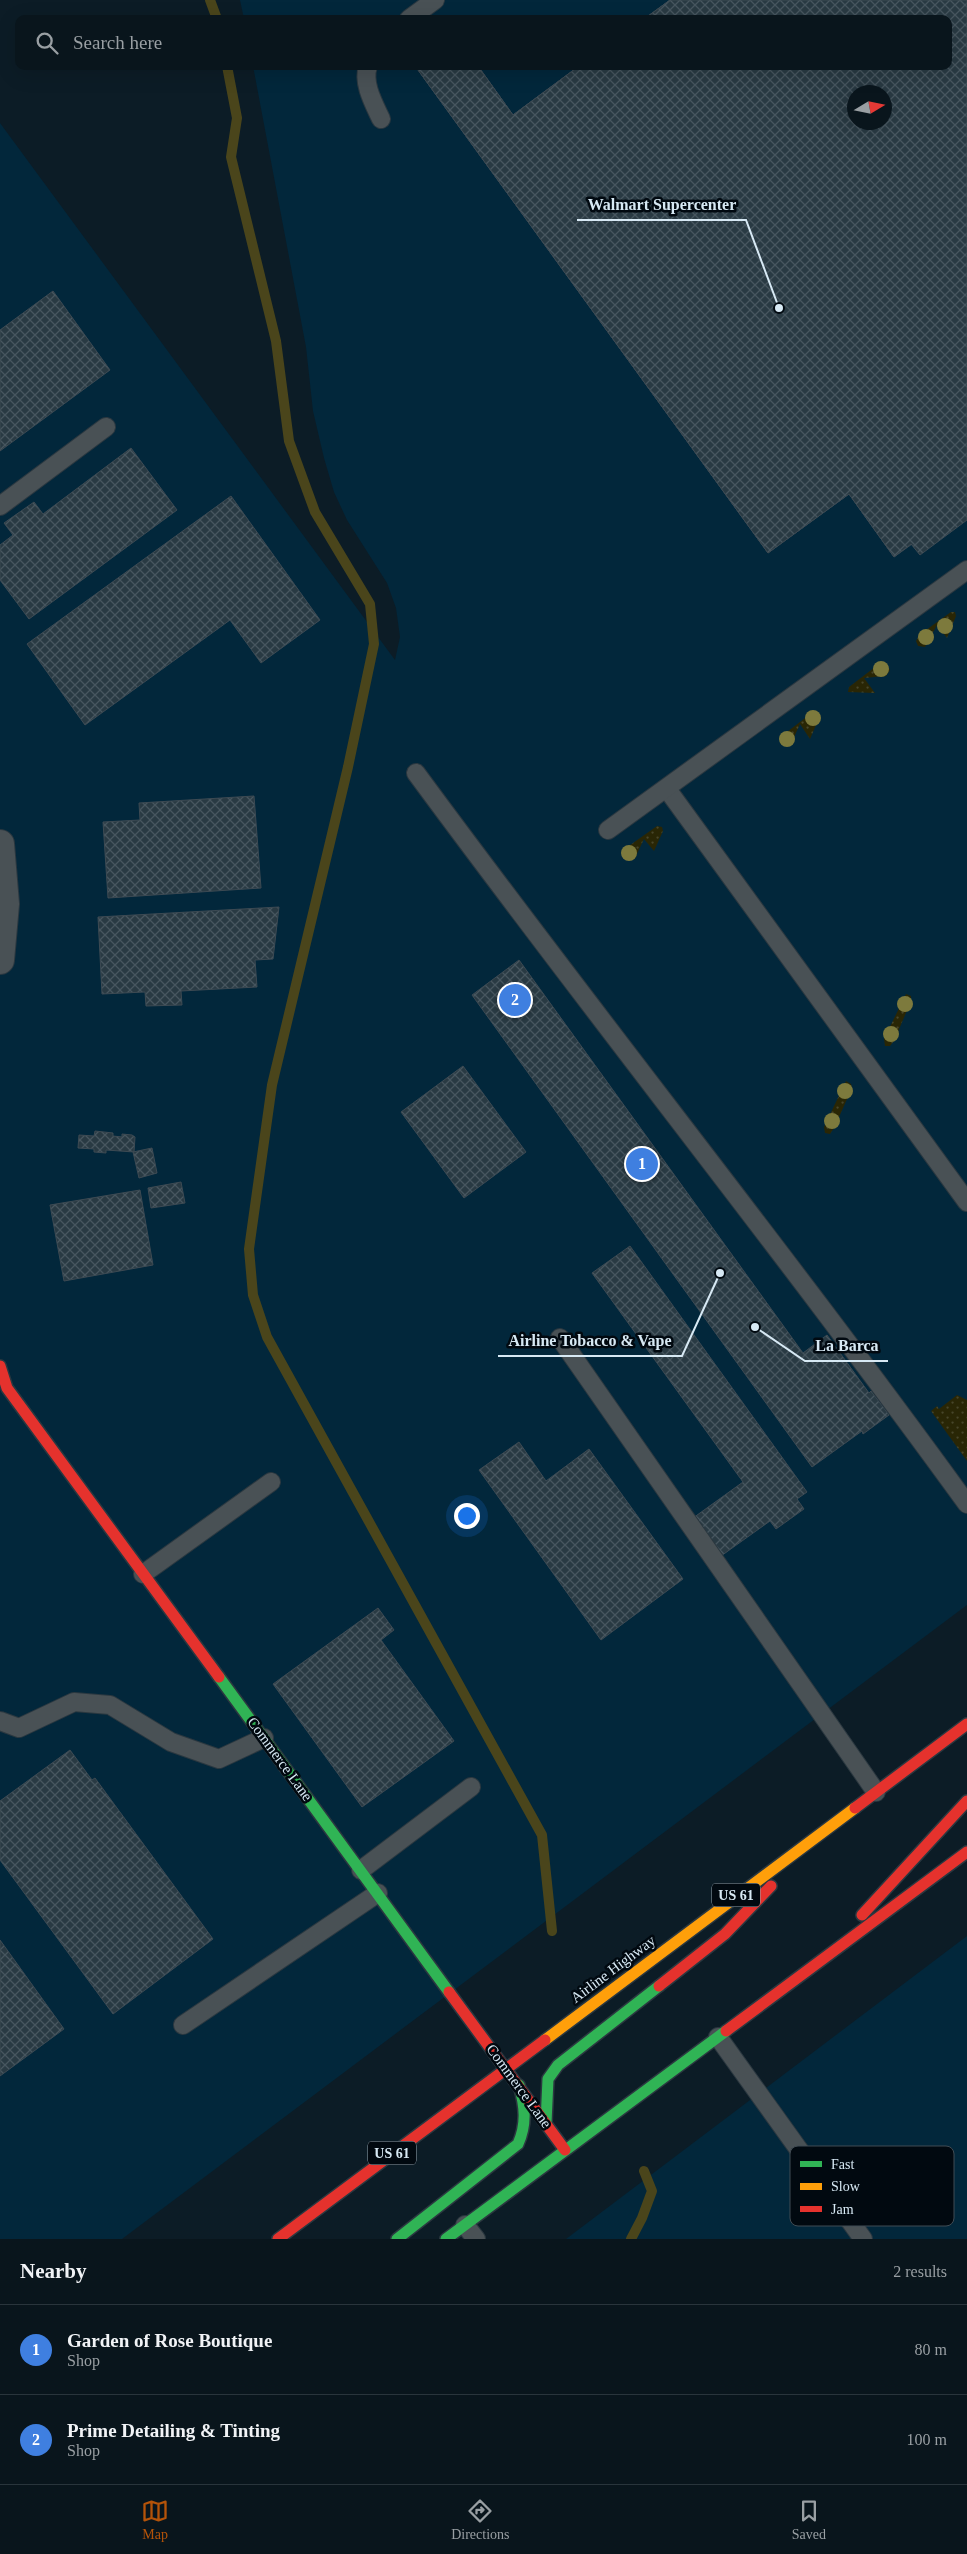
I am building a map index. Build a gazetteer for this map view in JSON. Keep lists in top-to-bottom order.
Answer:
{
  "streets": {
    "main road": ["Commerce Lane", "US 61", "Airline Highway"]
  },
  "crossings": [
    ["Commerce Lane", "Airline Highway"]
  ],
  "places": ["Walmart Supercenter", "Airline Tobacco & Vape", "La Barca"],
  "legend": ["Fast", "Slow", "Jam"],
  "north": "right",
  "page": {
    "search": "Search here",
    "pins": ["2", "1"],
    "heading": ["Nearby", "2 results"],
    "list": [
      {
        "mark": "1",
        "name": "Garden of Rose Boutique",
        "note": "Shop",
        "value": "80 m"
      },
      {
        "mark": "2",
        "name": "Prime Detailing & Tinting",
        "note": "Shop",
        "value": "100 m"
      }
    ],
    "nav": ["Map", "Directions", "Saved"]
  }
}
